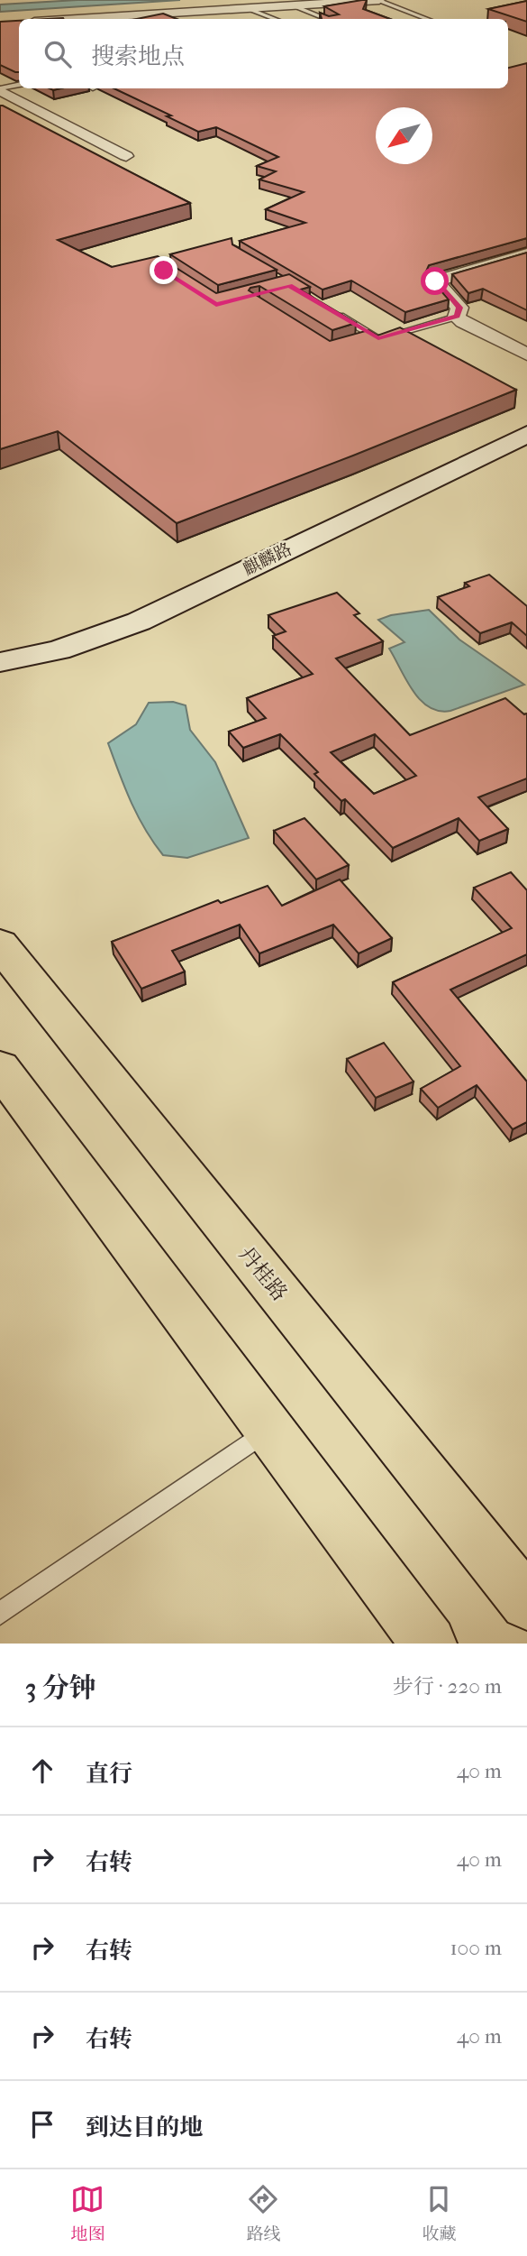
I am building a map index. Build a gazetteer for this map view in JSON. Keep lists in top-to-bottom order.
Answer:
{
  "streets": {
    "main road": ["丹桂路"],
    "street": ["麒麟路"]
  },
  "north": "bottom left",
  "page": {
    "search": "搜索地点",
    "heading": ["3 分钟", "步行 · 220 m"],
    "list": [
      ["直行", "40 m"],
      ["右转", "40 m"],
      ["右转", "100 m"],
      ["右转", "40 m"],
      "到达目的地"
    ],
    "nav": ["地图", "路线", "收藏"]
  }
}
